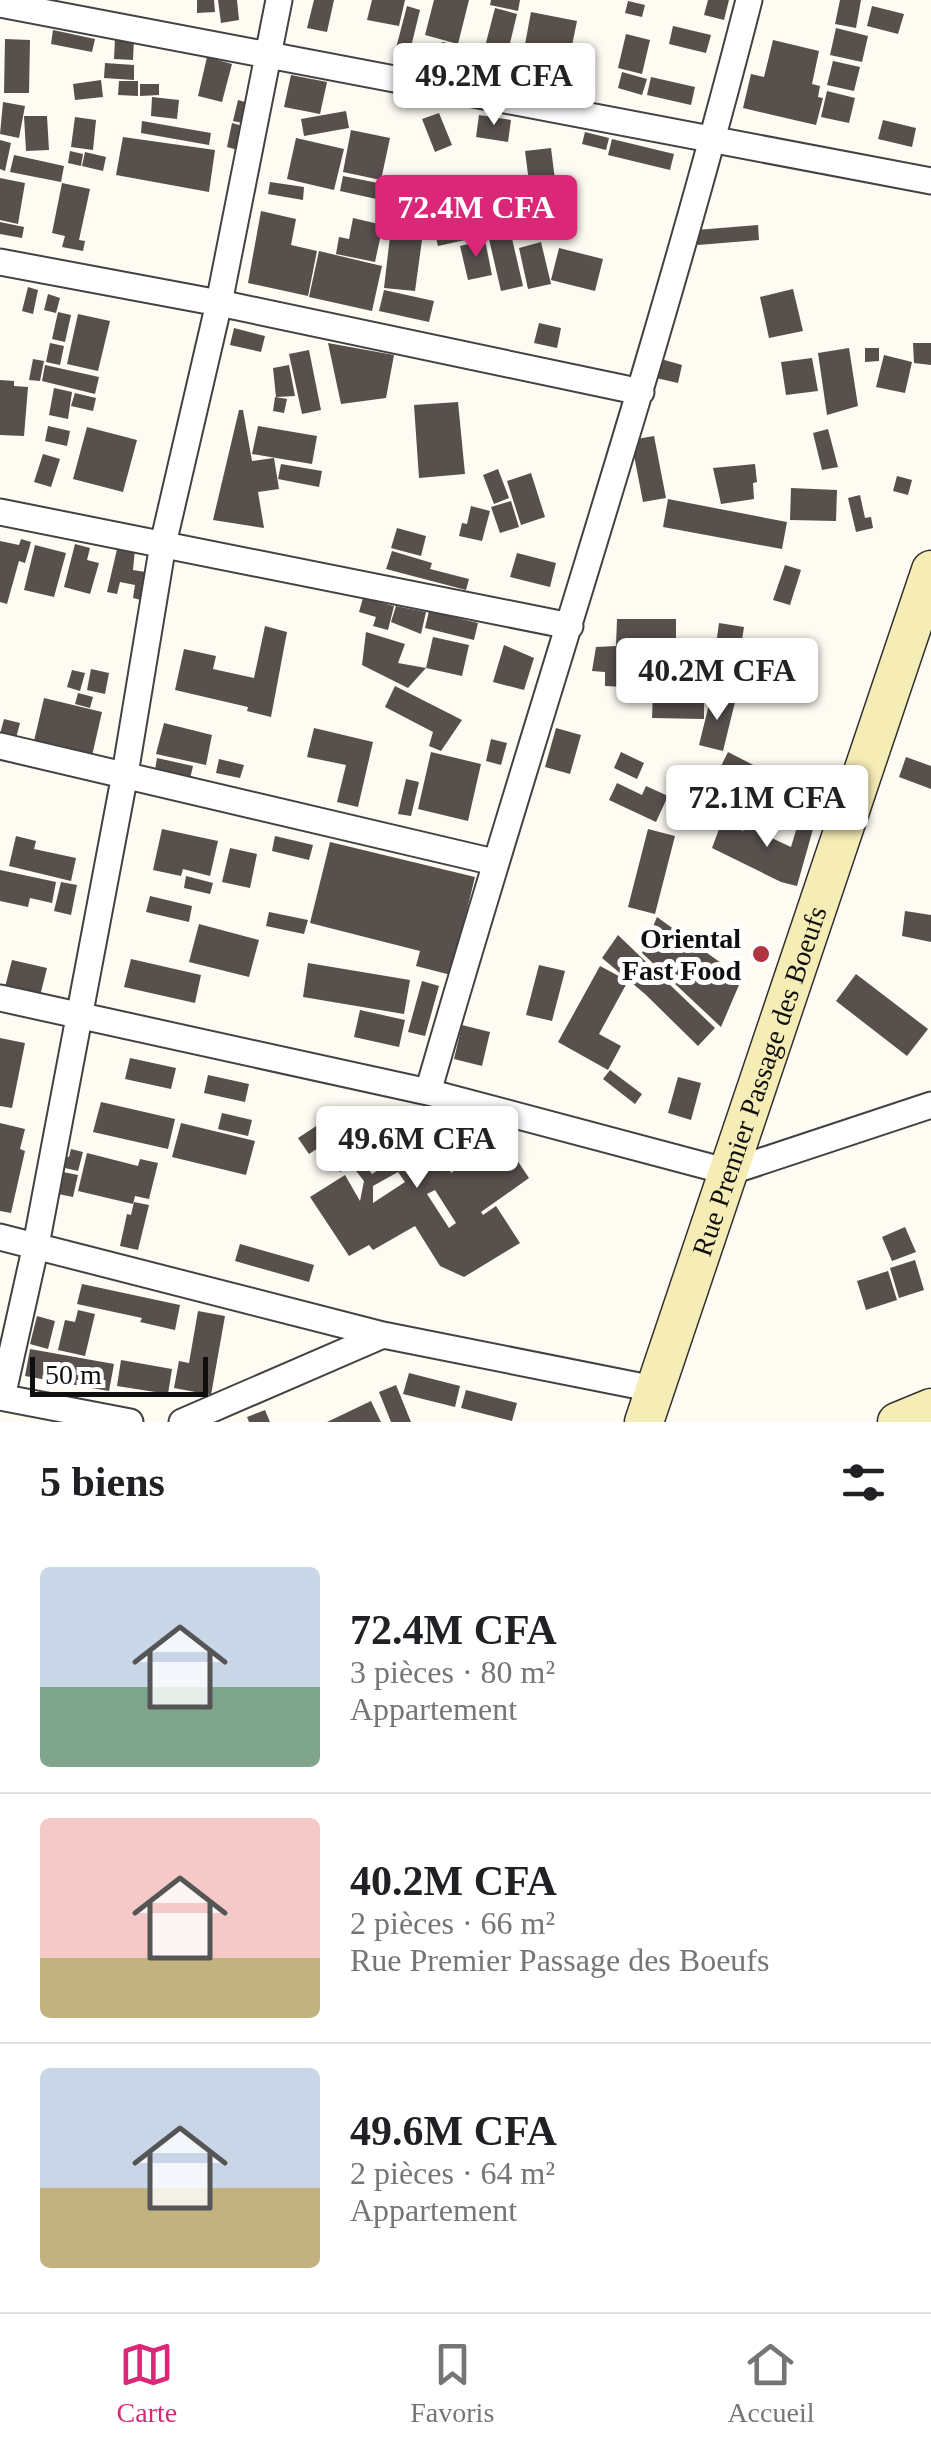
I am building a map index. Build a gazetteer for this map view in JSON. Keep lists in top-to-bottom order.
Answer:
{
  "streets": {
    "main road": ["Rue Premier Passage des Boeufs"]
  },
  "places": ["Oriental Fast Food"],
  "scale_bar": "50 m",
  "page": {
    "price": [
      "49.2M CFA",
      "72.4M CFA",
      "40.2M CFA",
      "72.1M CFA",
      "49.6M CFA"
    ],
    "scale": "50 m",
    "heading": "5 biens",
    "list": [
      {
        "name": "72.4M CFA",
        "note": "3 pièces · 80 m² · Appartement"
      },
      {
        "name": "40.2M CFA",
        "note": "2 pièces · 66 m² · Rue Premier Passage des Boeufs"
      },
      {
        "name": "49.6M CFA",
        "note": "2 pièces · 64 m² · Appartement"
      }
    ],
    "tabs": ["Carte", "Favoris", "Accueil"]
  }
}
